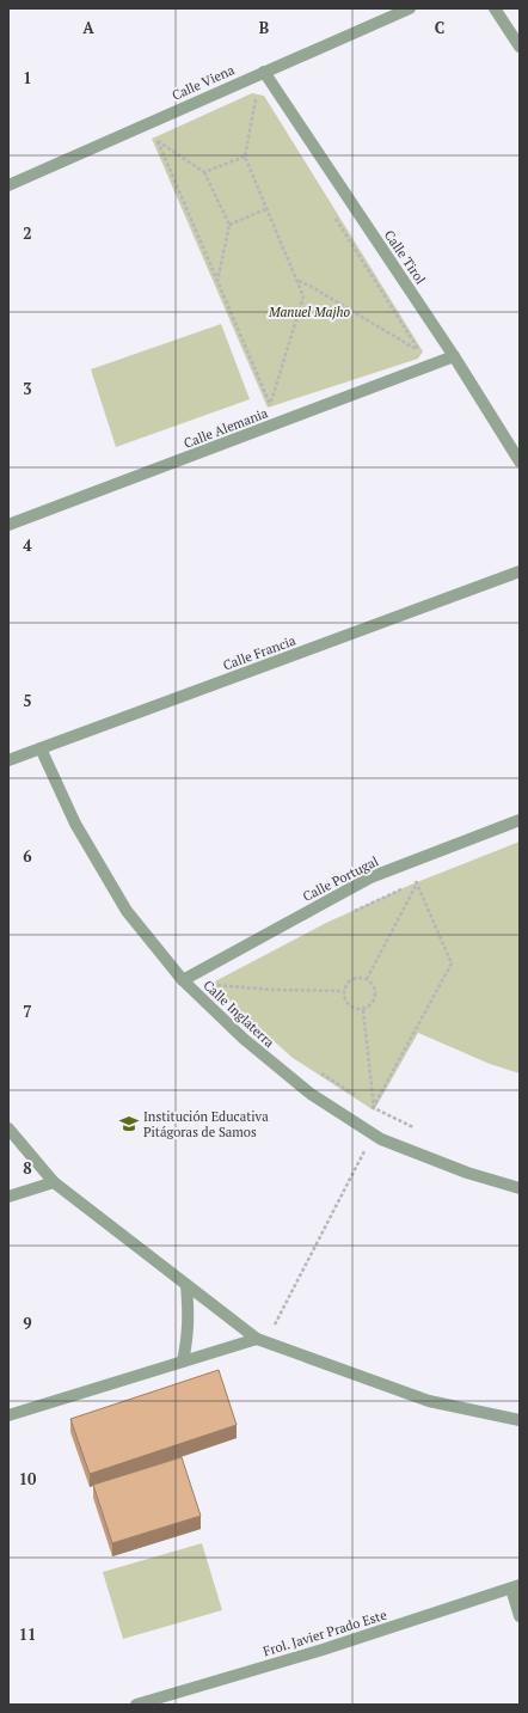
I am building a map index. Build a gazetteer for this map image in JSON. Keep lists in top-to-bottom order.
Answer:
{
  "streets": {
    "street": [
      "Calle Viena",
      "Calle Tirol",
      "Calle Alemania",
      "Calle Francia",
      "Calle Portugal",
      "Calle Inglaterra",
      "Frol. Javier Prado Este"
    ]
  },
  "crossings": [
    ["Calle Viena", "Calle Tirol"],
    ["Calle Tirol", "Calle Alemania"],
    ["Calle Francia", "Calle Inglaterra"],
    ["Calle Portugal", "Calle Inglaterra"]
  ],
  "parks": ["Manuel Majho"],
  "places": {
    "school or university": ["Institución Educativa Pitágoras de Samos"]
  },
  "grid": {
    "columns": ["A", "B", "C"],
    "rows": [
      "1",
      "2",
      "3",
      "4",
      "5",
      "6",
      "7",
      "8",
      "9",
      "10",
      "11"
    ]
  }
}
